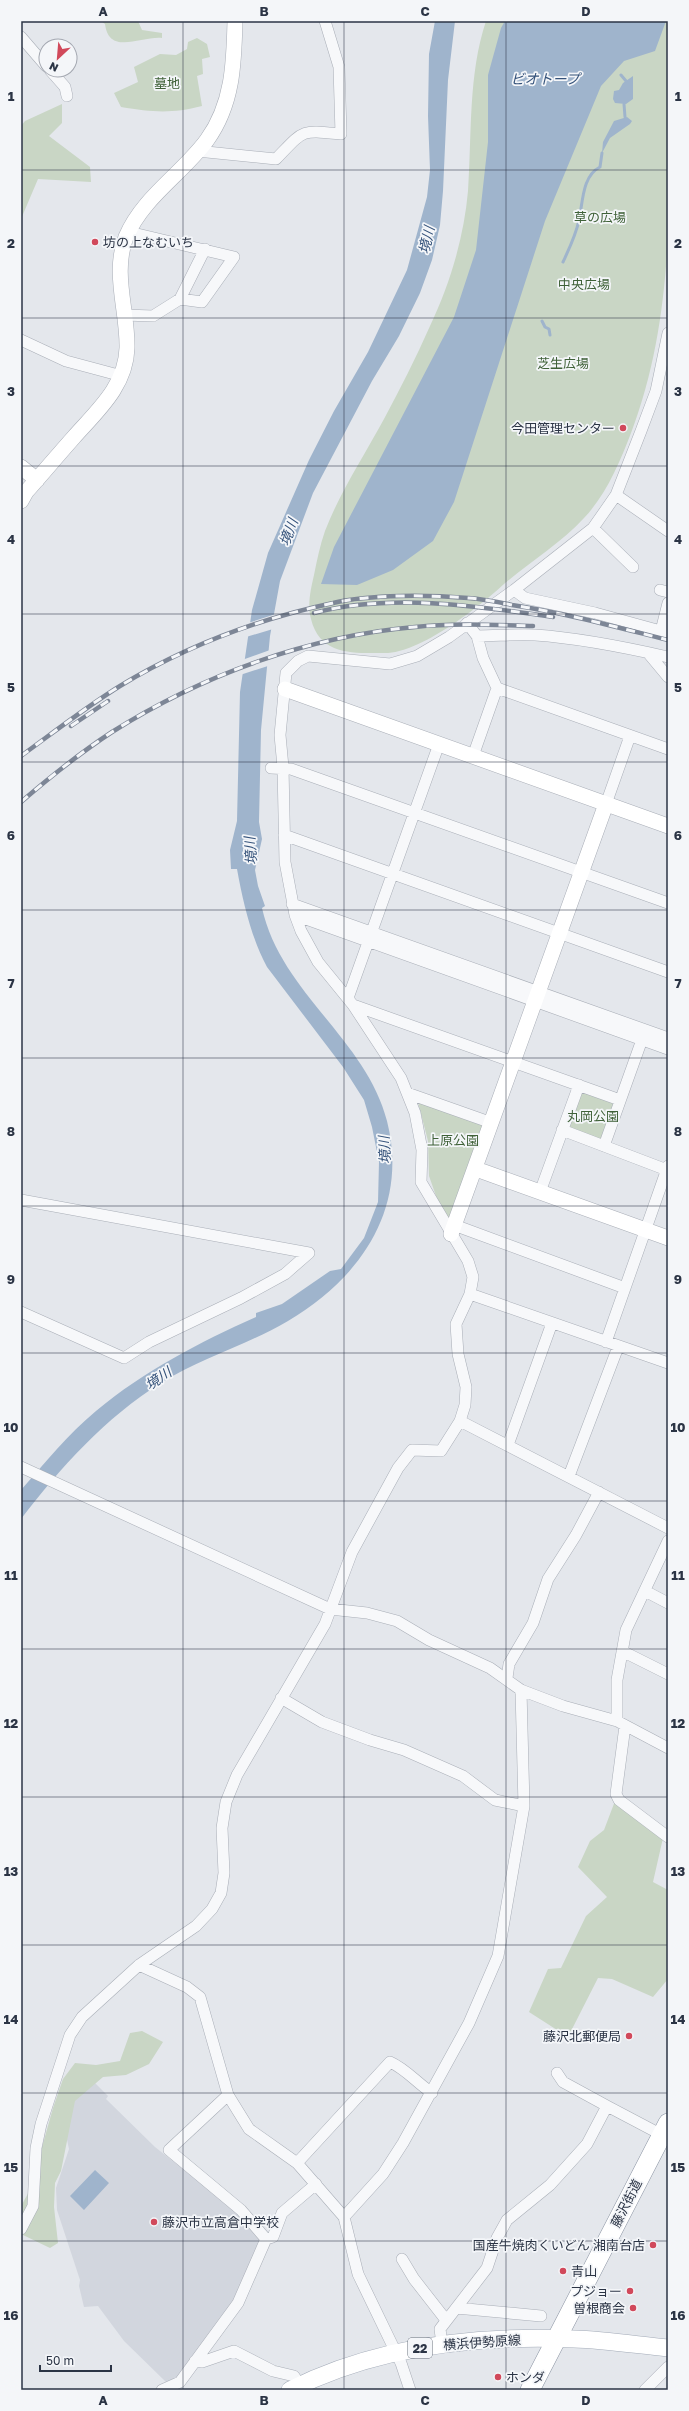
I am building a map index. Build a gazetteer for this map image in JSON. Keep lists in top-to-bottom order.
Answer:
{
  "streets": {
    "highway": ["藤沢街道"],
    "main road": ["横浜伊勢原線", "22"]
  },
  "crossings": [
    ["藤沢街道", "横浜伊勢原線"]
  ],
  "water": ["ビオトープ", "境川"],
  "parks": [
    "墓地",
    "草の広場",
    "中央広場",
    "芝生広場",
    "丸岡公園",
    "上原公園"
  ],
  "places": [
    "坊の上なむいち",
    "今田管理センター",
    "藤沢北郵便局",
    "藤沢市立高倉中学校",
    "国産牛焼肉くいどん 湘南台店",
    "青山",
    "プジョー",
    "曽根商会",
    "ホンダ"
  ],
  "scale_bar": "50 m",
  "north": "bottom left",
  "grid": {
    "columns": [
      "A",
      "B",
      "C",
      "D"
    ],
    "rows": [
      "1",
      "2",
      "3",
      "4",
      "5",
      "6",
      "7",
      "8",
      "9",
      "10",
      "11",
      "12",
      "13",
      "14",
      "15",
      "16"
    ]
  }
}
